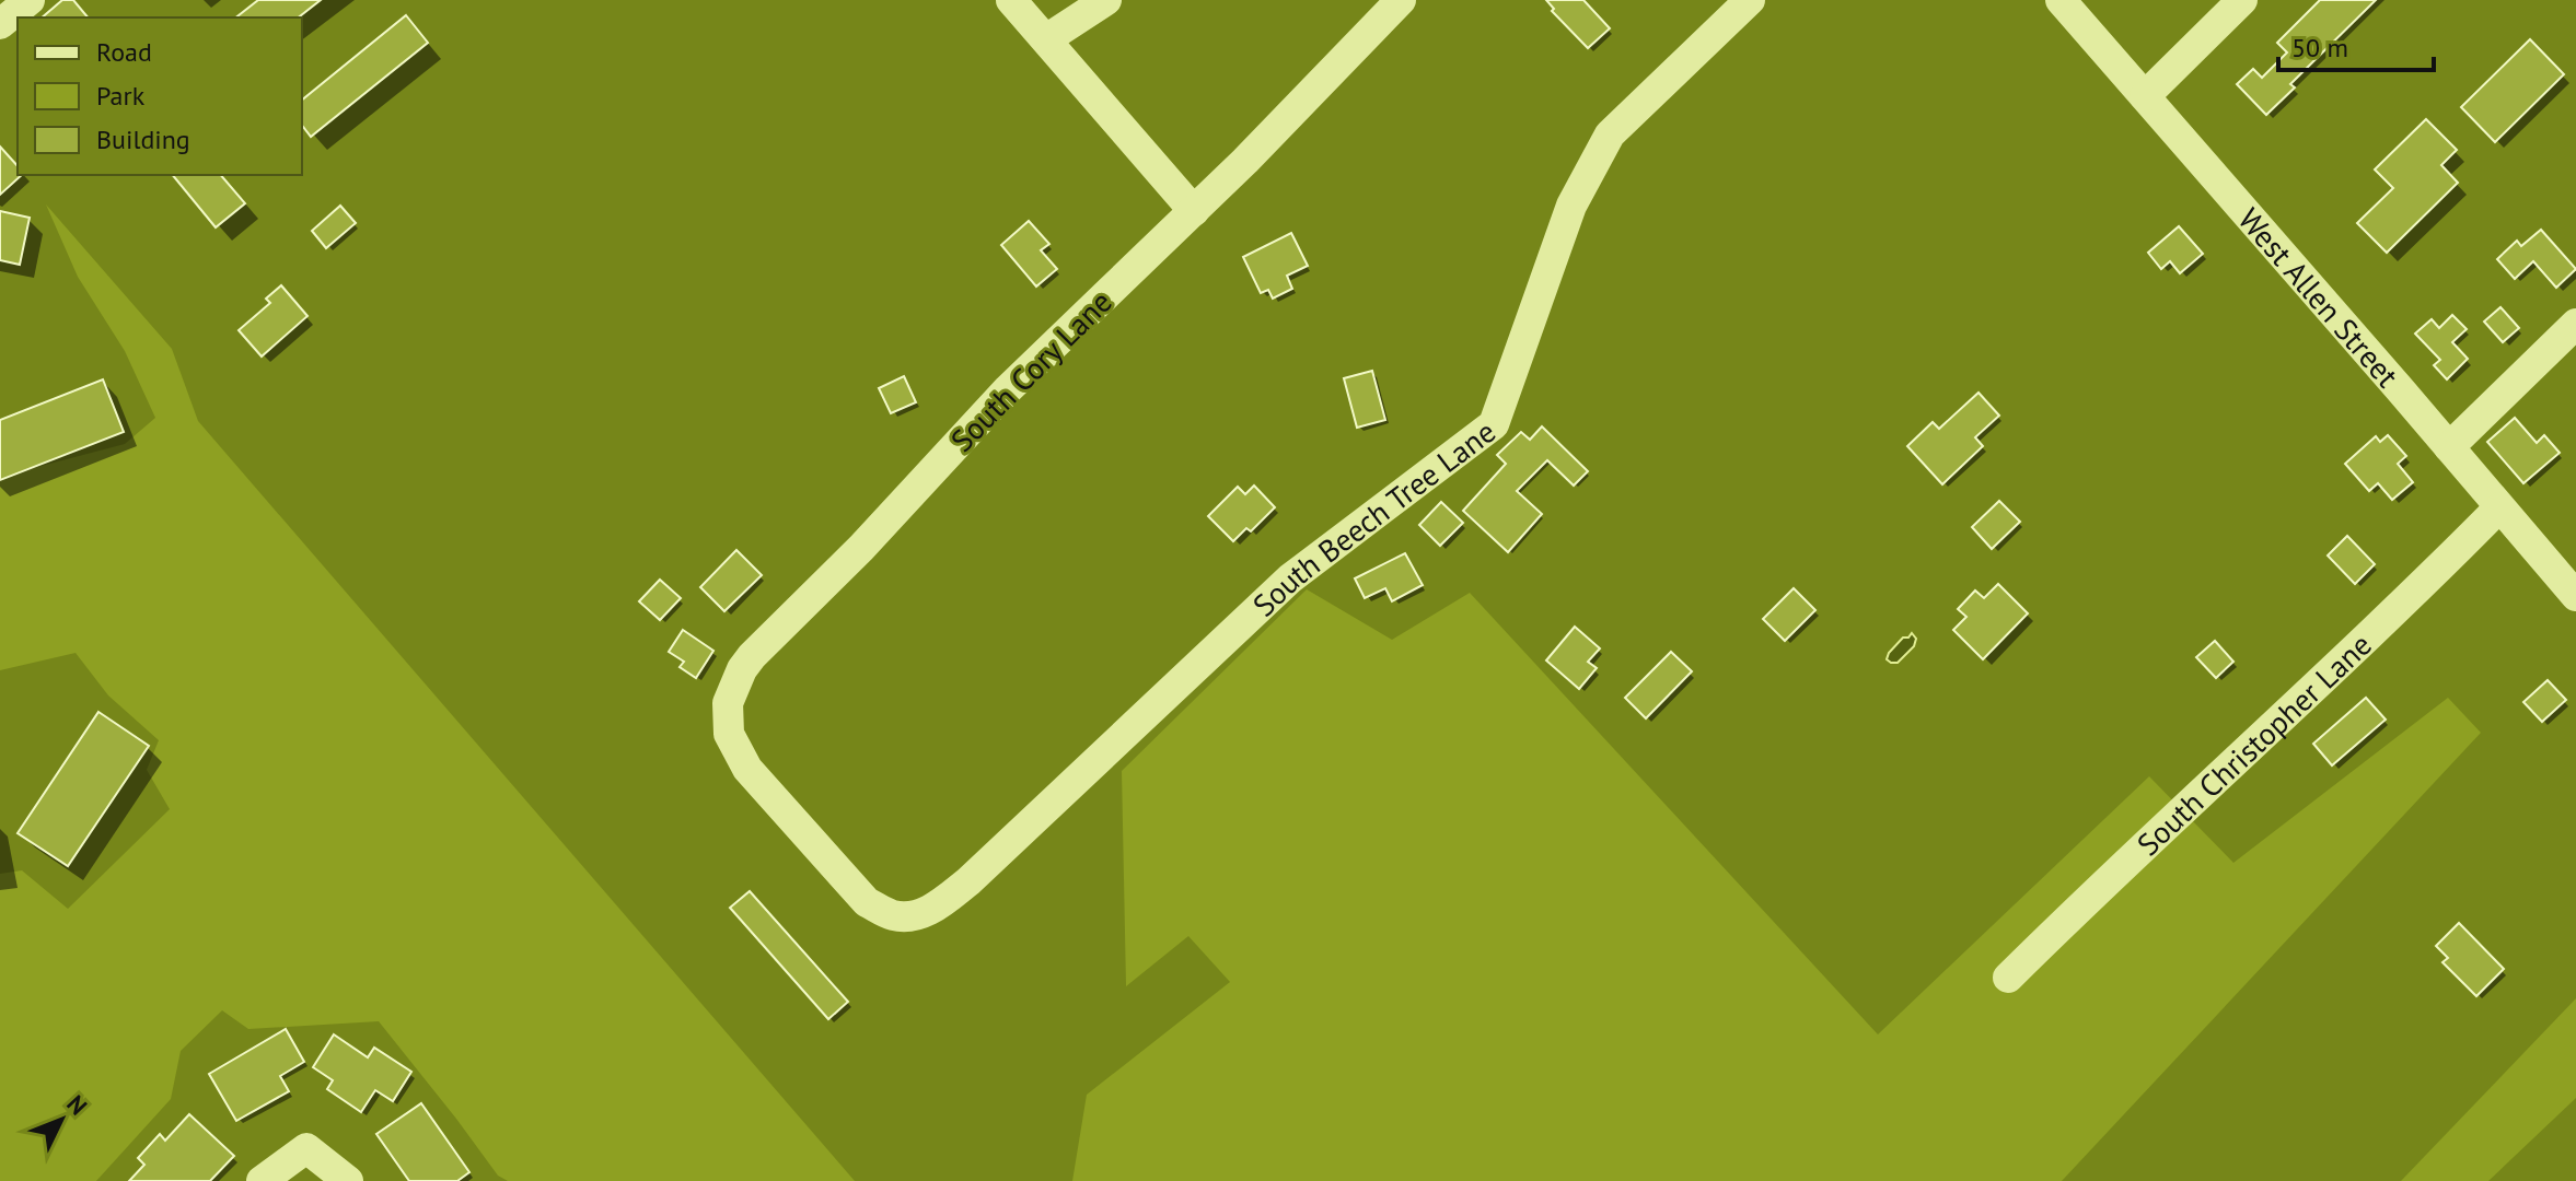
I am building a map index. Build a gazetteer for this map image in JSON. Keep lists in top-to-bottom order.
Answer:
{
  "streets": {
    "street": [
      "West Allen Street",
      "South Cory Lane",
      "South Beech Tree Lane",
      "South Christopher Lane"
    ]
  },
  "crossings": [
    ["West Allen Street", "South Christopher Lane"],
    ["South Cory Lane", "South Beech Tree Lane"]
  ],
  "legend": ["Road", "Park", "Building"],
  "scale_bar": "50 m",
  "north": "top right"
}
